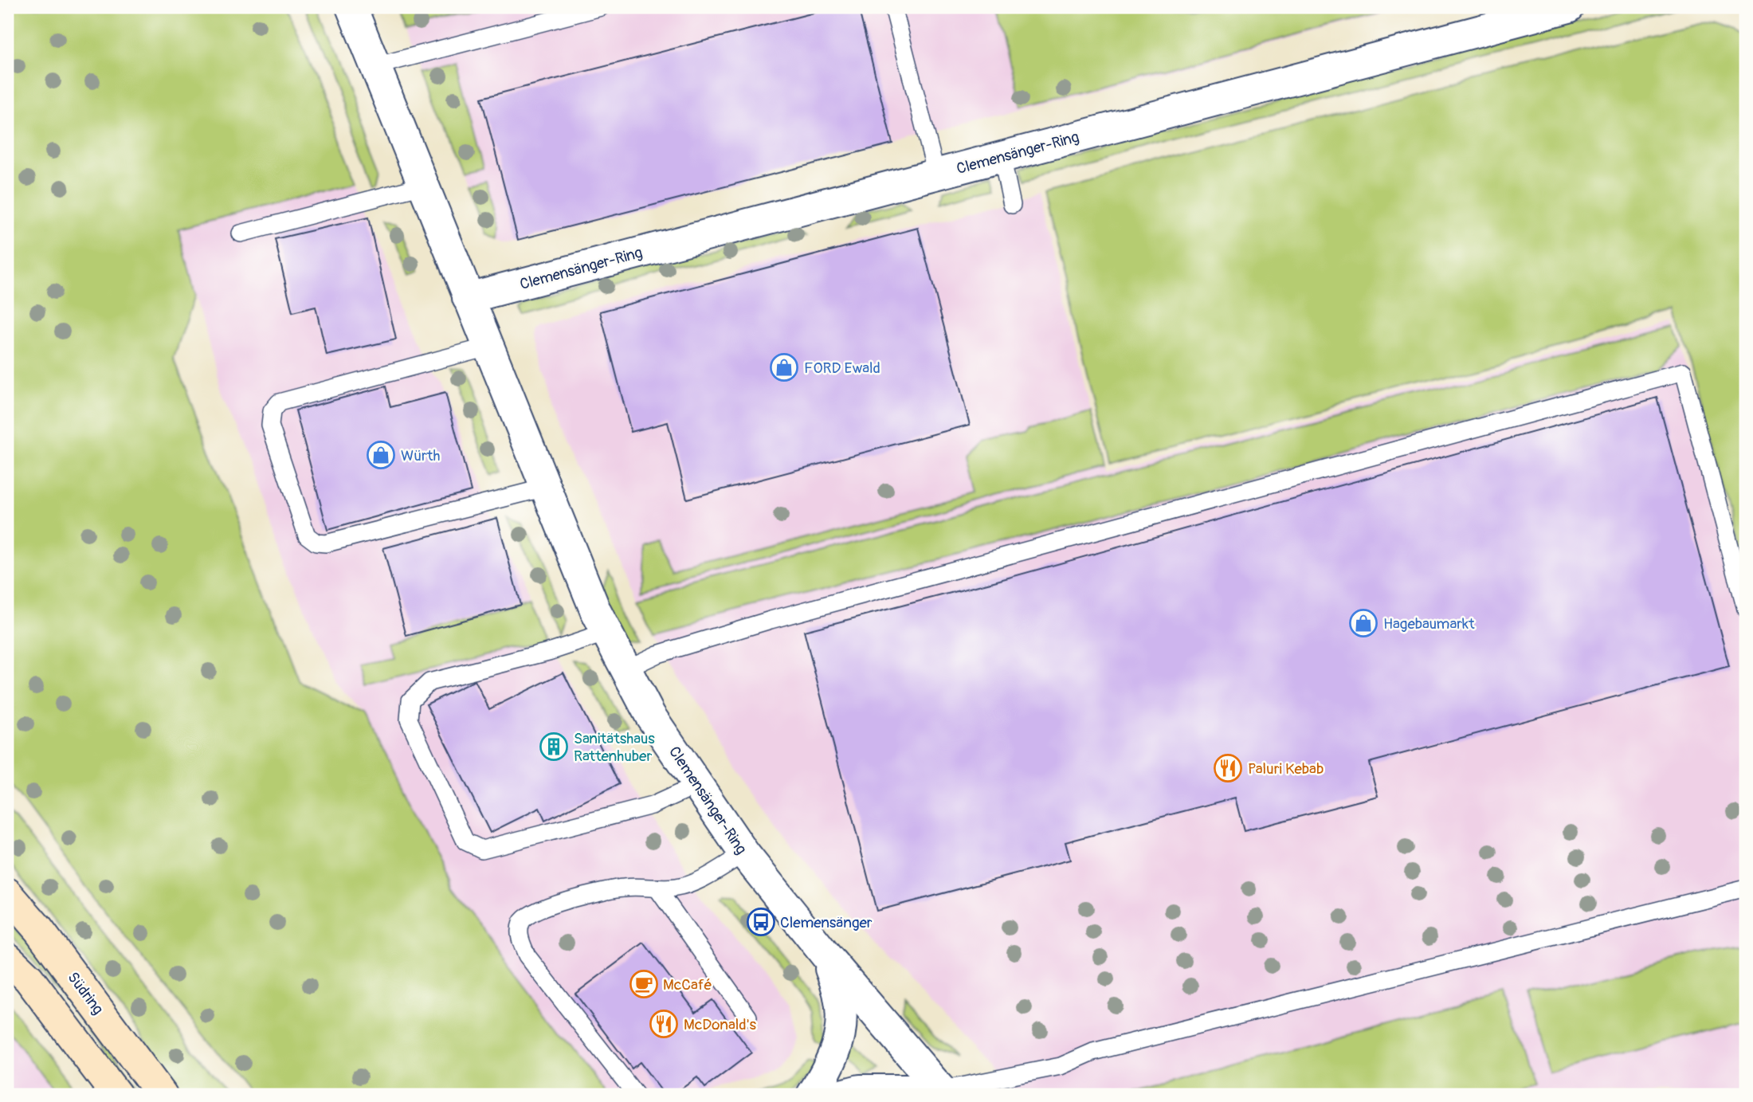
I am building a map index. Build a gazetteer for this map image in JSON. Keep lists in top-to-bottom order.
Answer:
{
  "streets": {
    "main road": ["Südring"],
    "street": ["Clemensänger-Ring"]
  },
  "places": {
    "shop": ["FORD Ewald", "Würth", "Hagebaumarkt"],
    "building": ["Sanitätshaus Rattenhuber"],
    "restaurant": ["Paluri Kebab", "McDonald's"],
    "bus stop": ["Clemensänger"],
    "cafe": ["McCafé"]
  }
}
